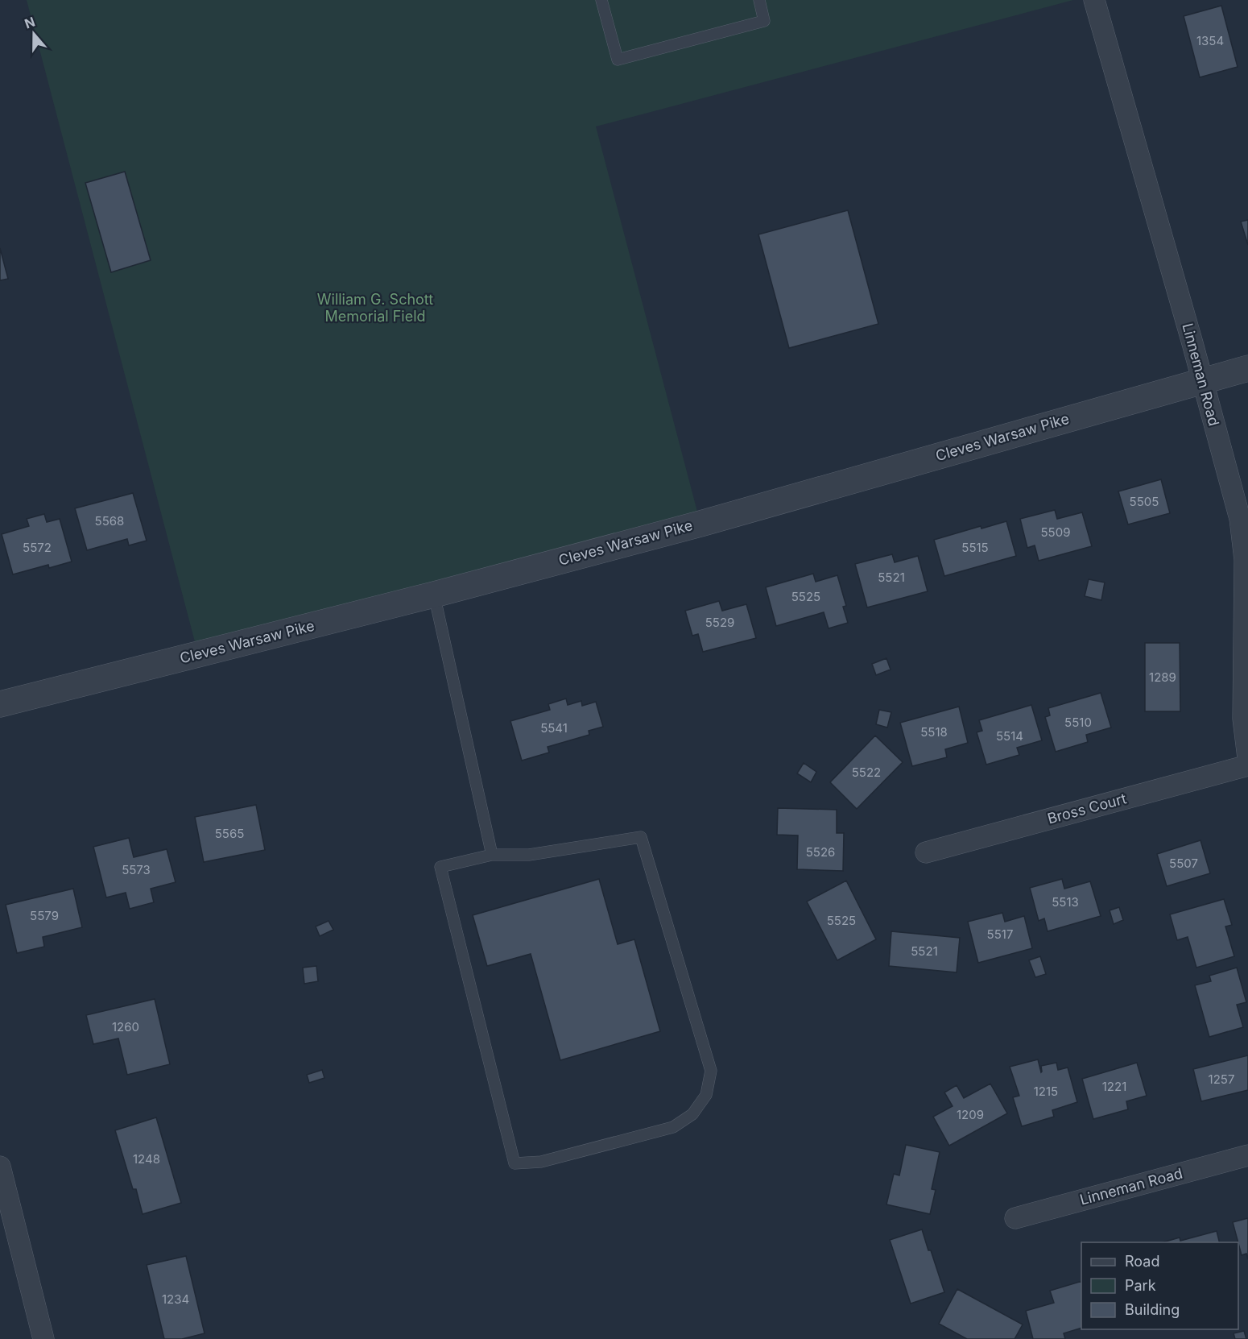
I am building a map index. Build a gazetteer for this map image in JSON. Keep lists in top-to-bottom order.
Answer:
{
  "streets": {
    "street": ["Linneman Road", "Cleves Warsaw Pike", "Bross Court"]
  },
  "crossings": [
    ["Linneman Road", "Cleves Warsaw Pike"]
  ],
  "parks": ["William G. Schott Memorial Field"],
  "house_numbers": [
    "1354",
    "5505",
    "5568",
    "5509",
    "5572",
    "5515",
    "5521",
    "5525",
    "5529",
    "1289",
    "5510",
    "5541",
    "5518",
    "5514",
    "5522",
    "5565",
    "5526",
    "5507",
    "5573",
    "5513",
    "5579",
    "5525",
    "5517",
    "5521",
    "1260",
    "1257",
    "1221",
    "1215",
    "1209",
    "1248",
    "1234"
  ],
  "legend": ["Road", "Park", "Building"],
  "north": "top"
}
